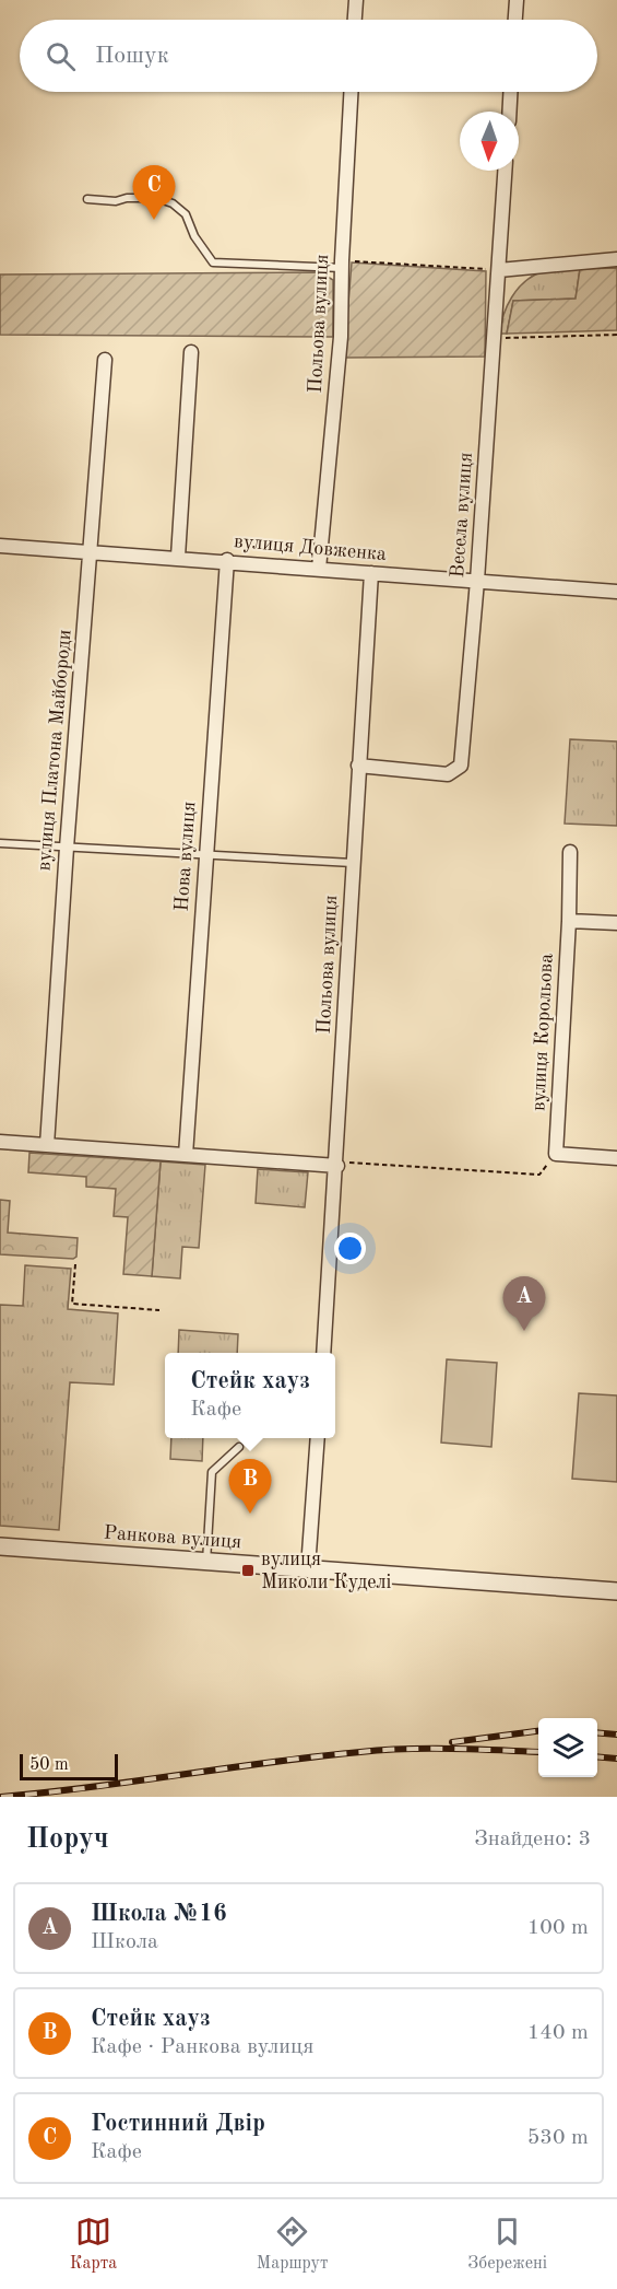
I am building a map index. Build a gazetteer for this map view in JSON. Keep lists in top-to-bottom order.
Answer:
{
  "streets": {
    "street": [
      "Польова вулиця",
      "Весела вулиця",
      "вулиця Довженка",
      "вулиця Платона Майбороди",
      "Нова вулиця",
      "вулиця Корольова",
      "Ранкова вулиця"
    ]
  },
  "crossings": [
    ["Польова вулиця", "Весела вулиця"],
    ["Польова вулиця", "вулиця Довженка"],
    ["Весела вулиця", "вулиця Довженка"],
    ["вулиця Довженка", "вулиця Платона Майбороди"],
    ["вулиця Довженка", "Нова вулиця"]
  ],
  "places": {
    "transit": ["вулиця Миколи Куделі"]
  },
  "scale_bar": "50 m",
  "north": "bottom",
  "page": {
    "search": "Пошук",
    "pins": ["C", "A", "B"],
    "popup": ["Стейк хауз", "Кафе"],
    "scale": "50 m",
    "heading": ["Поруч", "Знайдено: 3"],
    "list": [
      {
        "mark": "A",
        "name": "Школа №16",
        "note": "Школа",
        "value": "100 m"
      },
      {
        "mark": "B",
        "name": "Стейк хауз",
        "note": "Кафе · Ранкова вулиця",
        "value": "140 m"
      },
      {
        "mark": "C",
        "name": "Гостинний Двір",
        "note": "Кафе",
        "value": "530 m"
      }
    ],
    "nav": ["Карта", "Маршрут", "Збережені"]
  }
}
